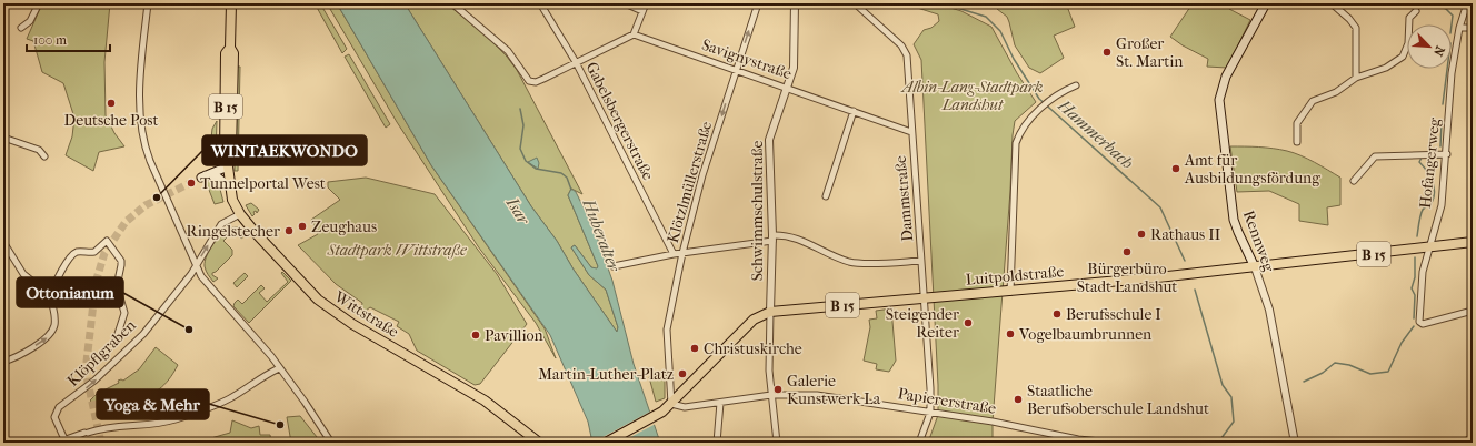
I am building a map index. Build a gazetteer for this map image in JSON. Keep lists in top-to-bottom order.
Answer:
{
  "streets": {
    "main road": [
      "B 15",
      "Rennweg",
      "Luitpoldstraße",
      "Wittstraße"
    ],
    "street": [
      "Savignystraße",
      "Gabelsbergerstraße",
      "Hofangerweg",
      "Klötzlmüllerstraße",
      "Dammstraße",
      "Schwimmschulstraße",
      "Klöpflgraben",
      "Papiererstraße"
    ]
  },
  "crossings": [
    ["Savignystraße", "Klötzlmüllerstraße"],
    ["Savignystraße", "Dammstraße"],
    ["Savignystraße", "Schwimmschulstraße"],
    ["Hofangerweg", "Luitpoldstraße"],
    ["Dammstraße", "Luitpoldstraße"],
    ["Dammstraße", "Papiererstraße"],
    ["Schwimmschulstraße", "Luitpoldstraße"],
    ["Schwimmschulstraße", "Papiererstraße"],
    ["Rennweg", "Luitpoldstraße"],
    ["Luitpoldstraße", "Papiererstraße"],
    ["Wittstraße", "Klöpflgraben"]
  ],
  "one_way": ["Klöpflgraben"],
  "water": ["Hammerbach", "Isar", "Huberalter"],
  "parks": ["Albin-Lang-Stadtpark Landshut", "Stadtpark Wittstraße"],
  "places": [
    "Großer St. Martin",
    "Deutsche Post",
    "Amt für Ausbildungsfördung",
    "Tunnelportal West",
    "WINTAEKWONDO",
    "Zeughaus",
    "Ringelstecher",
    "Rathaus II",
    "Bürgerbüro Stadt Landshut",
    "Berufsschule I",
    "Steigender Reiter",
    "Ottonianum",
    "Vogelbaumbrunnen",
    "Pavillion",
    "Christuskirche",
    "Martin-Luther-Platz",
    "Galerie Kunstwerk La",
    "Staatliche Berufsoberschule Landshut",
    "Yoga & Mehr"
  ],
  "scale_bar": "100 m",
  "north": "bottom right"
}
